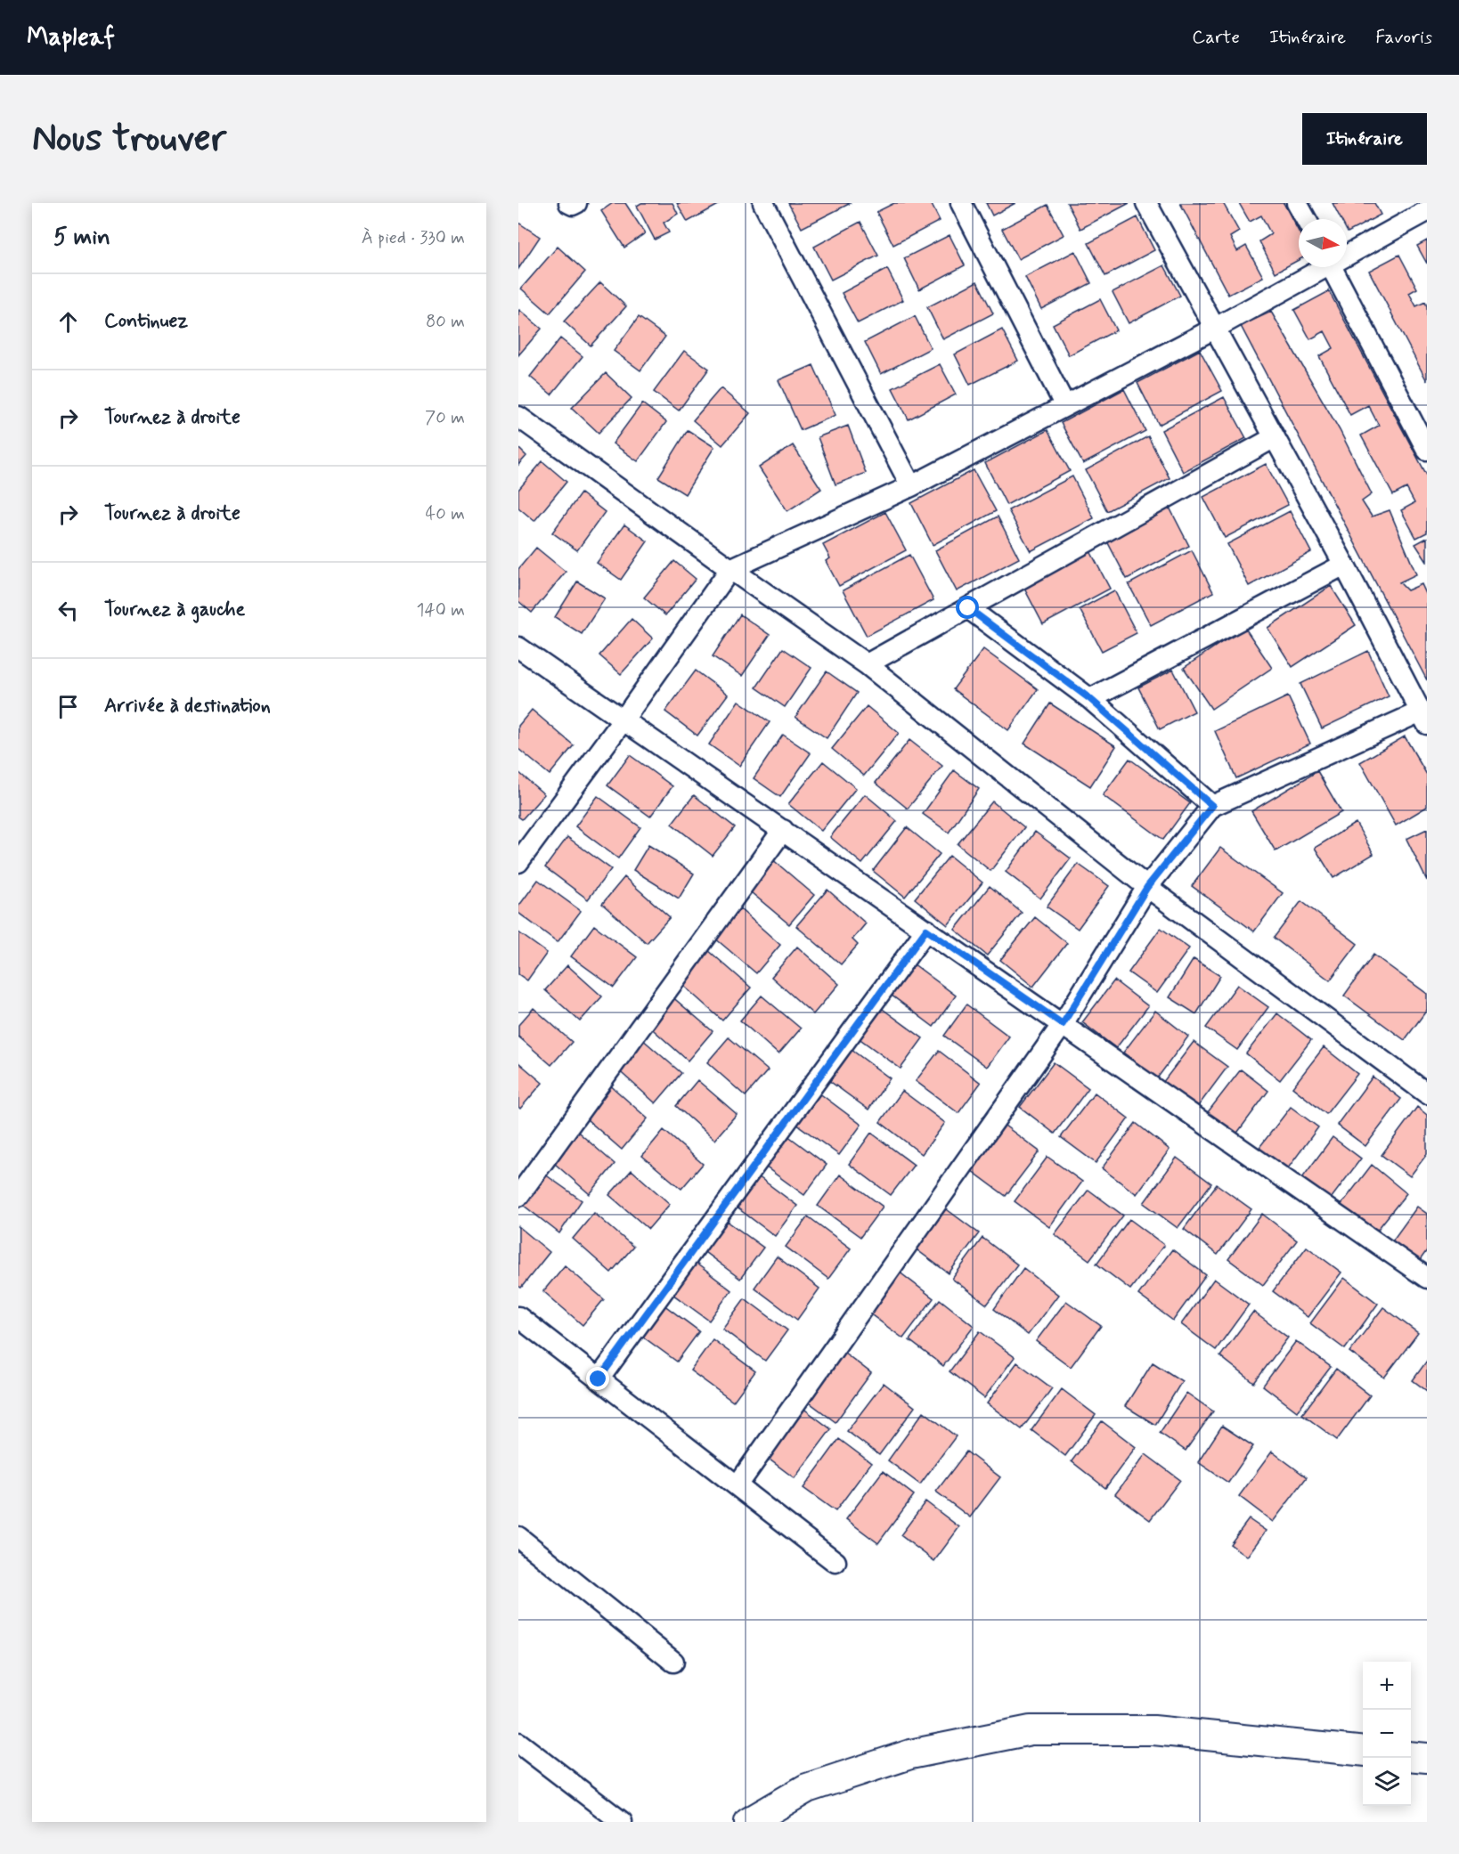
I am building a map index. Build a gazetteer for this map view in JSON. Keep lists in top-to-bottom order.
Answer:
{
  "north": "right",
  "page": {
    "header": "Mapleaf",
    "nav": ["Carte", "Itinéraire", "Favoris"],
    "buttons": "Itinéraire",
    "title": "Nous trouver",
    "heading": ["5 min", "À pied · 330 m"],
    "list": [
      ["Continuez", "80 m"],
      ["Tournez à droite", "70 m"],
      ["Tournez à droite", "40 m"],
      ["Tournez à gauche", "140 m"],
      "Arrivée à destination"
    ],
    "map_buttons": ["+", "−"]
  }
}
